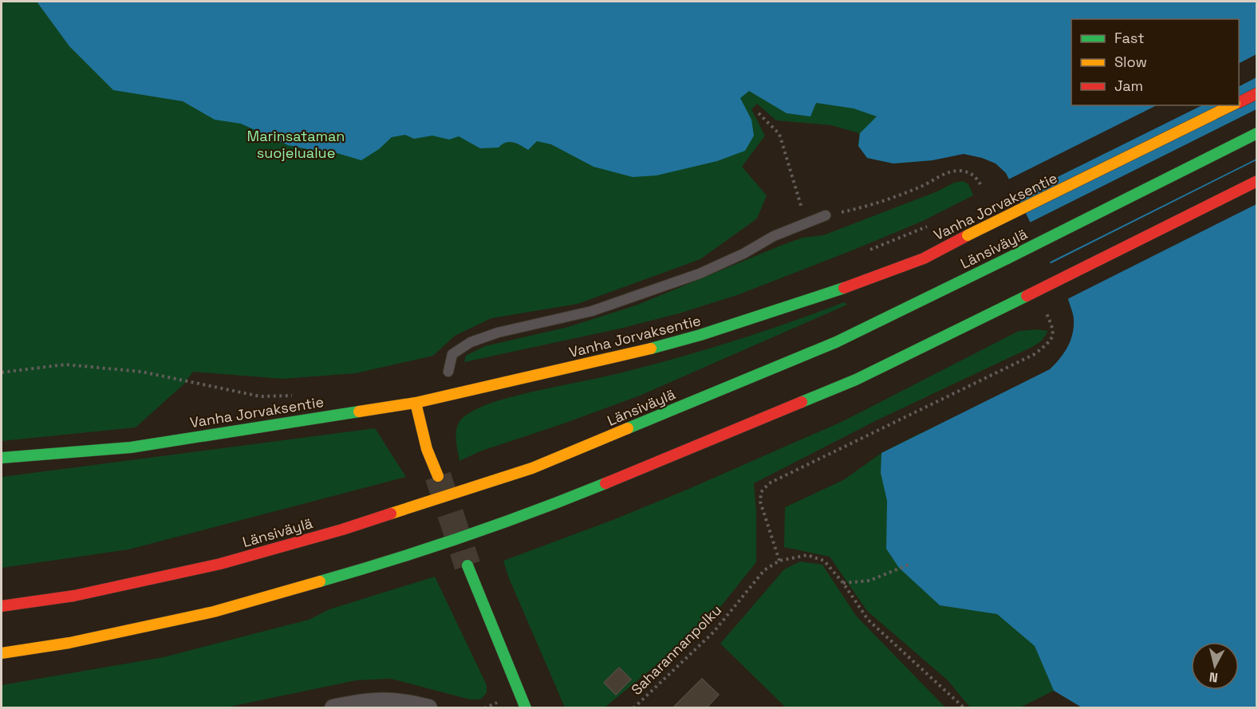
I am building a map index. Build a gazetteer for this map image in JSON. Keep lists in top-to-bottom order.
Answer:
{
  "streets": {
    "main road": ["Vanha Jorvaksentie", "Länsiväylä"],
    "path": ["Saharannanpolku"]
  },
  "parks": ["Marinsataman suojelualue"],
  "legend": ["Fast", "Slow", "Jam"],
  "north": "bottom"
}
